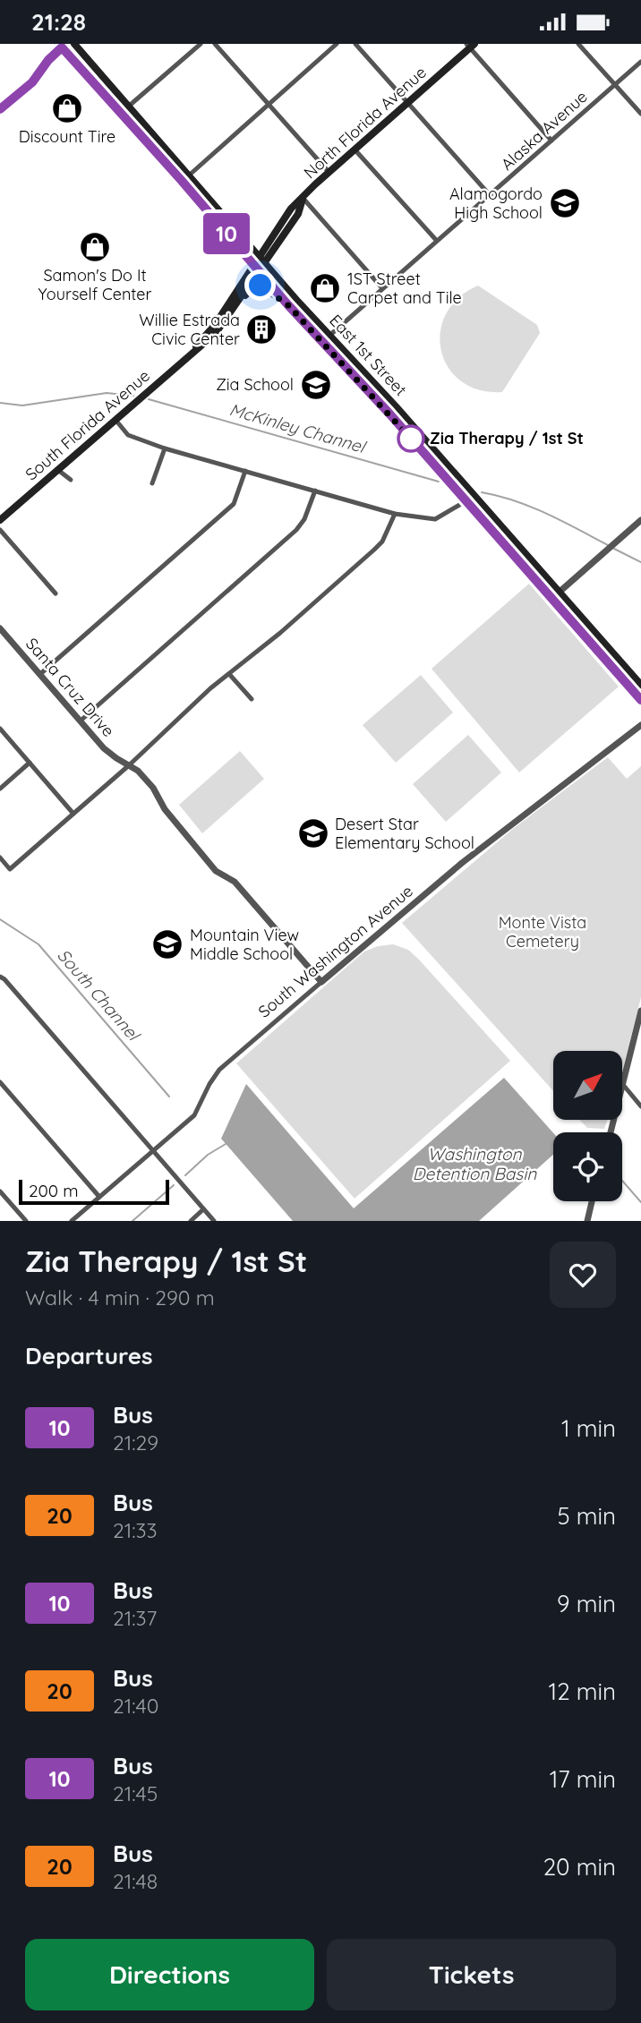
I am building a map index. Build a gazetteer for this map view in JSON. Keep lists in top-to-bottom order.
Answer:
{
  "streets": {
    "main road": ["North Florida Avenue", "East 1st Street", "South Florida Avenue"],
    "street": ["Alaska Avenue", "Santa Cruz Drive", "South Washington Avenue"]
  },
  "crossings": [
    ["North Florida Avenue", "East 1st Street"],
    ["North Florida Avenue", "South Florida Avenue"],
    ["Alaska Avenue", "East 1st Street"],
    ["East 1st Street", "South Florida Avenue"],
    ["Santa Cruz Drive", "South Washington Avenue"]
  ],
  "water": ["McKinley Channel", "South Channel", "Washington Detention Basin"],
  "parks": ["Monte Vista Cemetery"],
  "places": {
    "shop": ["Discount Tire", "Samon's Do It Yourself Center", "1ST Street Carpet and Tile"],
    "school or university": [
      "Alamogordo High School",
      "Zia School",
      "Desert Star Elementary School",
      "Mountain View Middle School"
    ],
    "building": ["Willie Estrada Civic Center"],
    "other": ["Zia Therapy / 1st St"]
  },
  "lines": ["bus line 10"],
  "scale_bar": "200 m",
  "north": "top right",
  "page": {
    "status": "21:28",
    "on_map": "10",
    "scale": "200 m",
    "heading": [
      ["Zia Therapy / 1st St", "Walk · 4 min · 290 m"],
      "Departures"
    ],
    "list": [
      {
        "mark": "10",
        "name": "Bus",
        "note": "21:29",
        "value": "1 min"
      },
      {
        "mark": "20",
        "name": "Bus",
        "note": "21:33",
        "value": "5 min"
      },
      {
        "mark": "10",
        "name": "Bus",
        "note": "21:37",
        "value": "9 min"
      },
      {
        "mark": "20",
        "name": "Bus",
        "note": "21:40",
        "value": "12 min"
      },
      {
        "mark": "10",
        "name": "Bus",
        "note": "21:45",
        "value": "17 min"
      },
      {
        "mark": "20",
        "name": "Bus",
        "note": "21:48",
        "value": "20 min"
      }
    ],
    "buttons": ["Directions", "Tickets"]
  }
}
